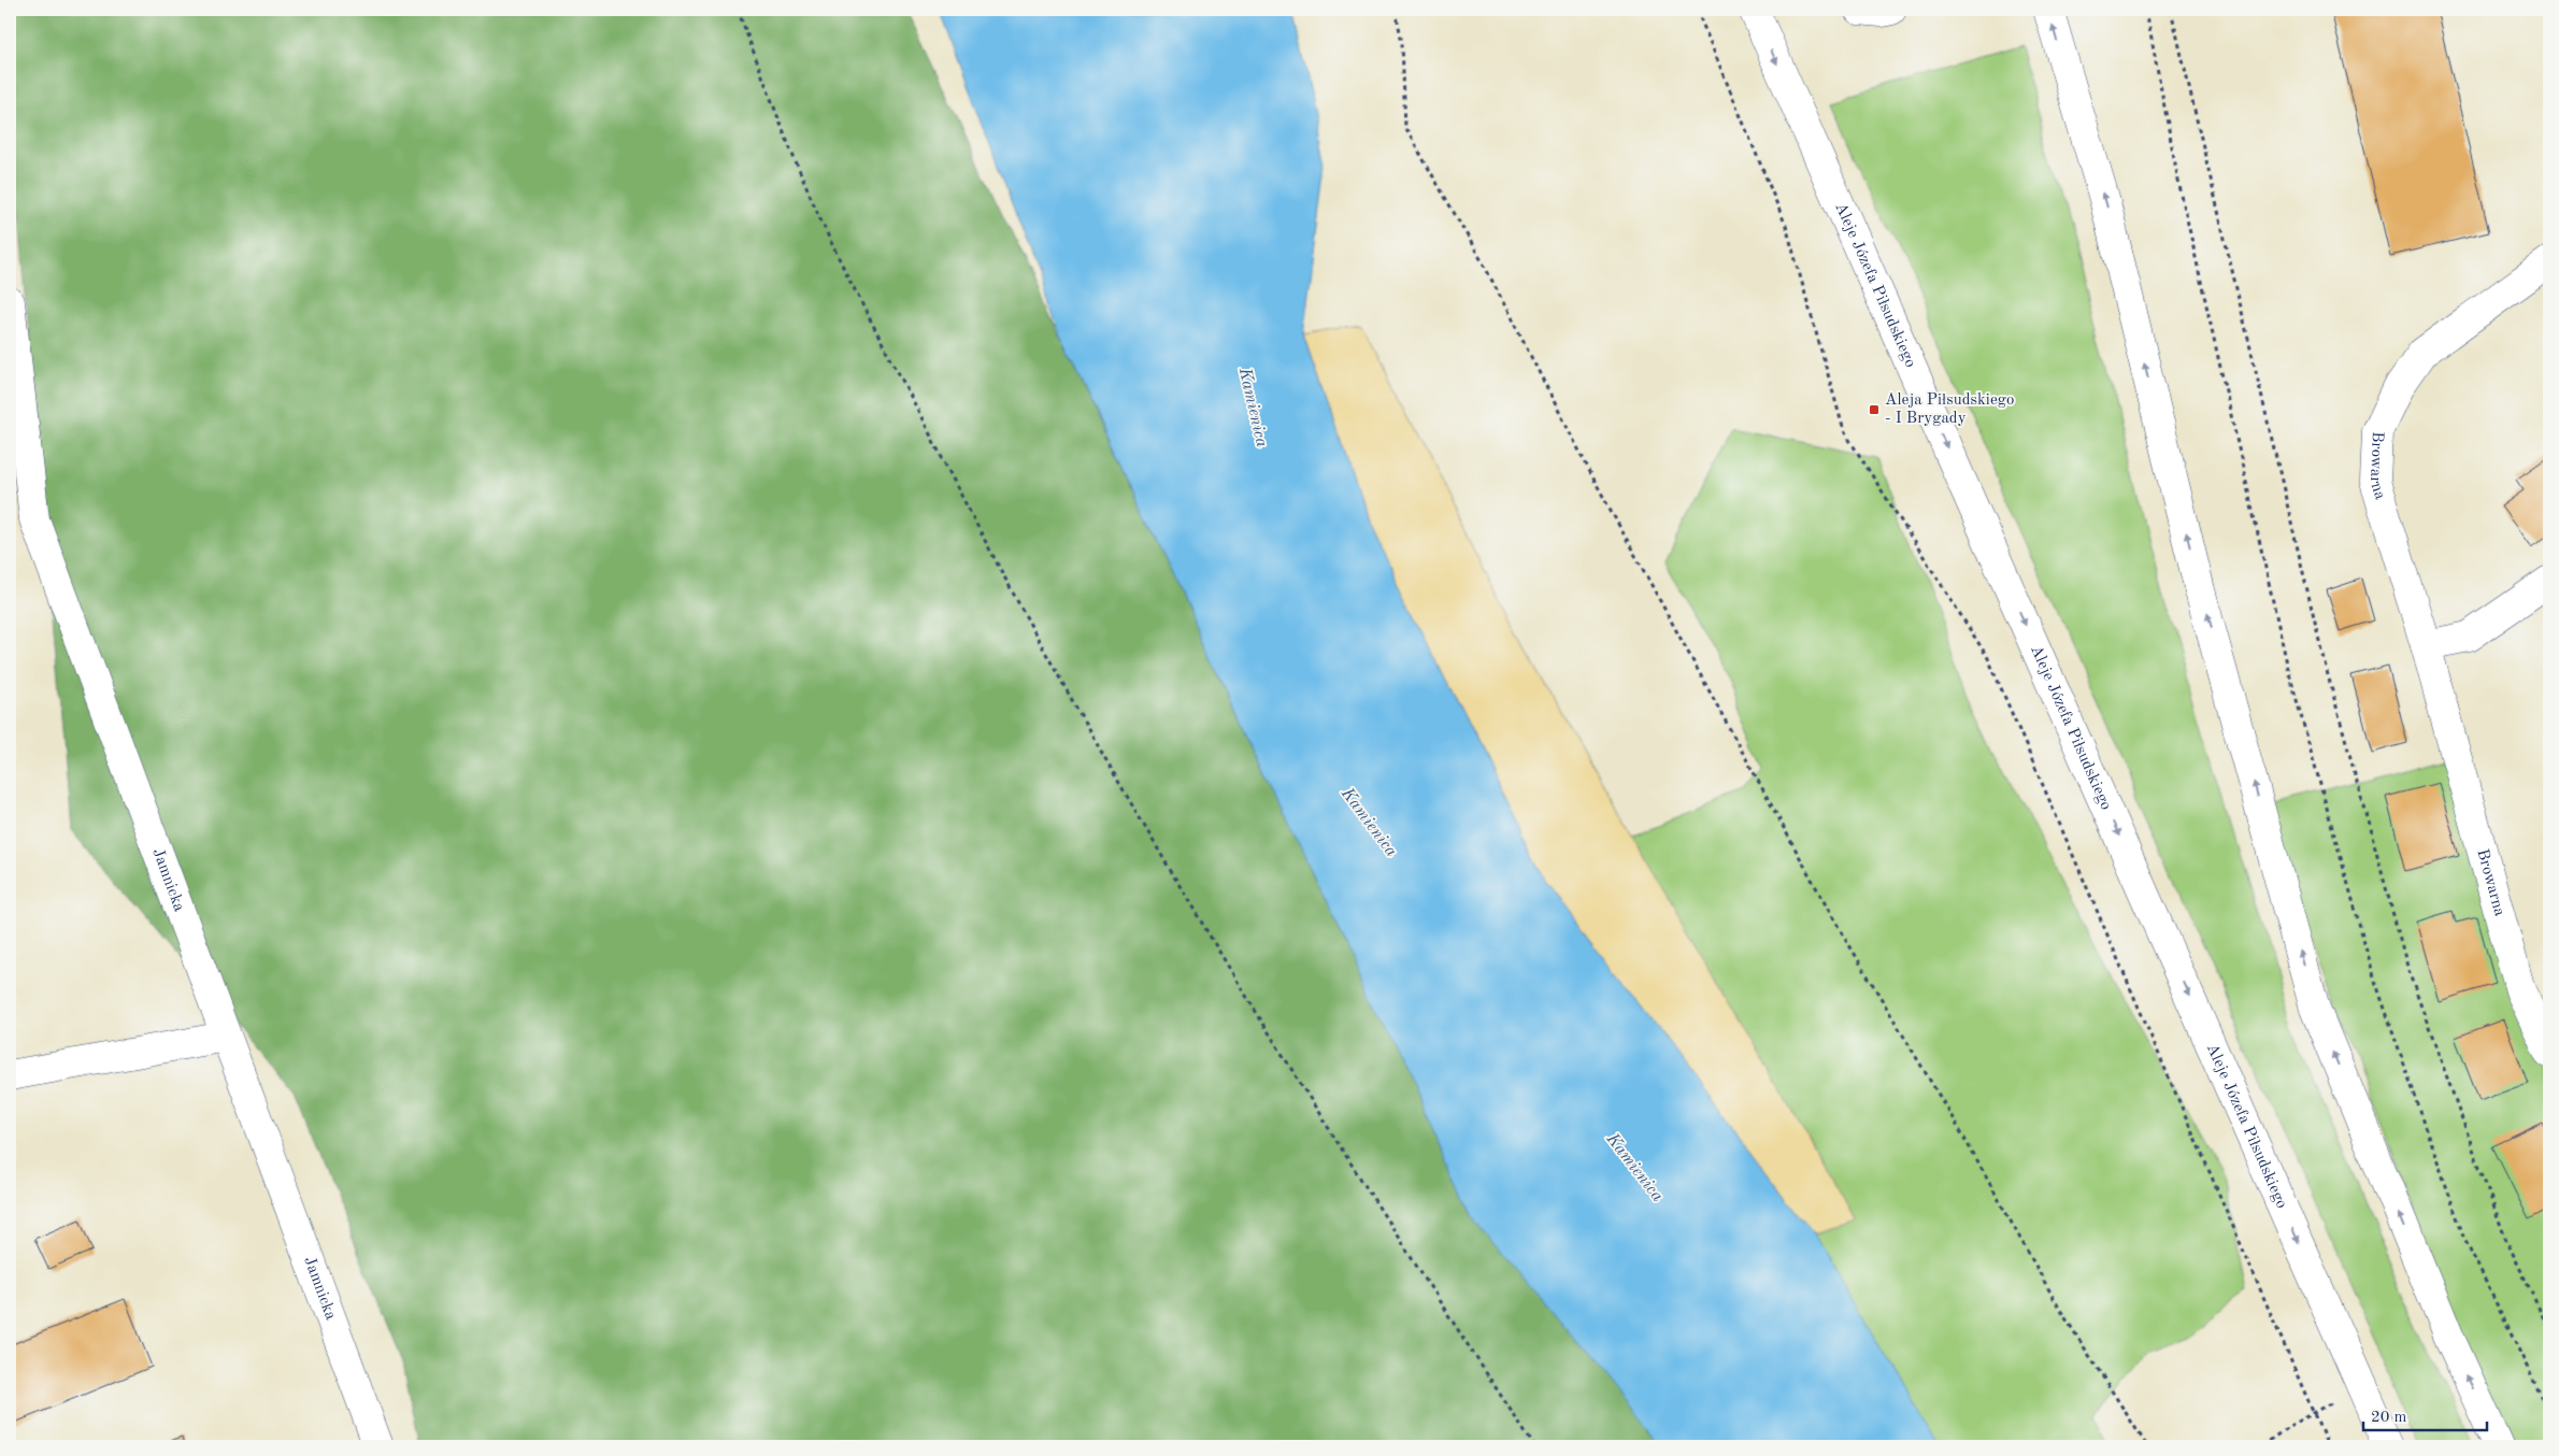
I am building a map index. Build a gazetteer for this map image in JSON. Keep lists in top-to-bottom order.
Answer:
{
  "streets": {
    "main road": ["Aleje Józefa Piłsudskiego", "Browarna", "Jamnicka"]
  },
  "water": ["Kamienica"],
  "places": {
    "transit": ["Aleja Piłsudskiego - I Brygady"]
  },
  "scale_bar": "20 m"
}
